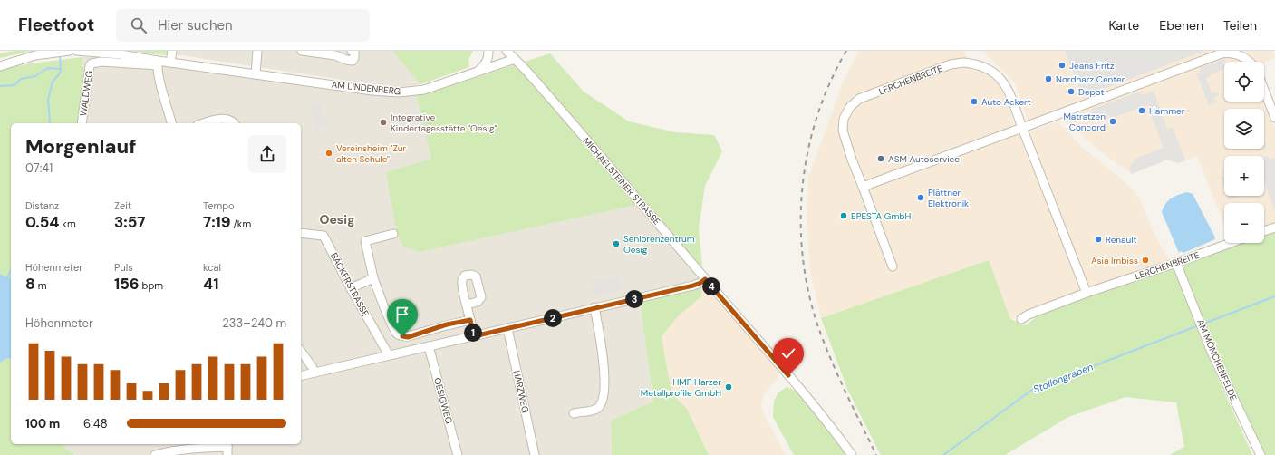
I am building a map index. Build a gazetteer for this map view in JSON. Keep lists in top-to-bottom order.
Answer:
{
  "streets": {
    "street": [
      "LERCHENBREITE",
      "AM LINDENBERG",
      "WALDWEG",
      "MICHAELSTEINER STRASSE",
      "BÄCKERSTRASSE",
      "AM MÖNCHENFELDE",
      "HARZWEG",
      "OESIGWEG"
    ]
  },
  "crossings": [
    ["LERCHENBREITE", "AM MÖNCHENFELDE"],
    ["AM LINDENBERG", "WALDWEG"],
    ["AM LINDENBERG", "MICHAELSTEINER STRASSE"]
  ],
  "districts": ["Oesig"],
  "water": ["Stollengraben"],
  "places": [
    "Jeans Fritz",
    "Nordharz Center",
    "Depot",
    "Auto Ackert",
    "Hammer",
    "Matratzen Concord",
    "Integrative Kindertagesstätte \"Oesig\"",
    "Vereinsheim \"Zur alten Schule\"",
    "ASM Autoservice",
    "Plättner Elektronik",
    "EPESTA GmbH",
    "Renault",
    "Seniorenzentrum Oesig",
    "Asia Imbiss",
    "HMP Harzer Metallprofile GmbH"
  ],
  "page": {
    "header": "Fleetfoot",
    "search": "Hier suchen",
    "nav": ["Karte", "Ebenen", "Teilen"],
    "map_buttons": ["+", "−"],
    "heading": ["Morgenlauf", "07:41"],
    "stats": [
      ["Distanz", "0.54 km"],
      ["Zeit", "3:57"],
      ["Tempo", "7:19 /km"],
      ["Höhenmeter", "8 m"],
      ["Puls", "156 bpm"],
      ["kcal", "41"]
    ],
    "pins": [
      "4",
      "3",
      "2",
      "1"
    ],
    "chart": ["Höhenmeter", "233–240 m"],
    "list": [
      {
        "name": "100 m",
        "note": "6:48"
      }
    ]
  }
}
